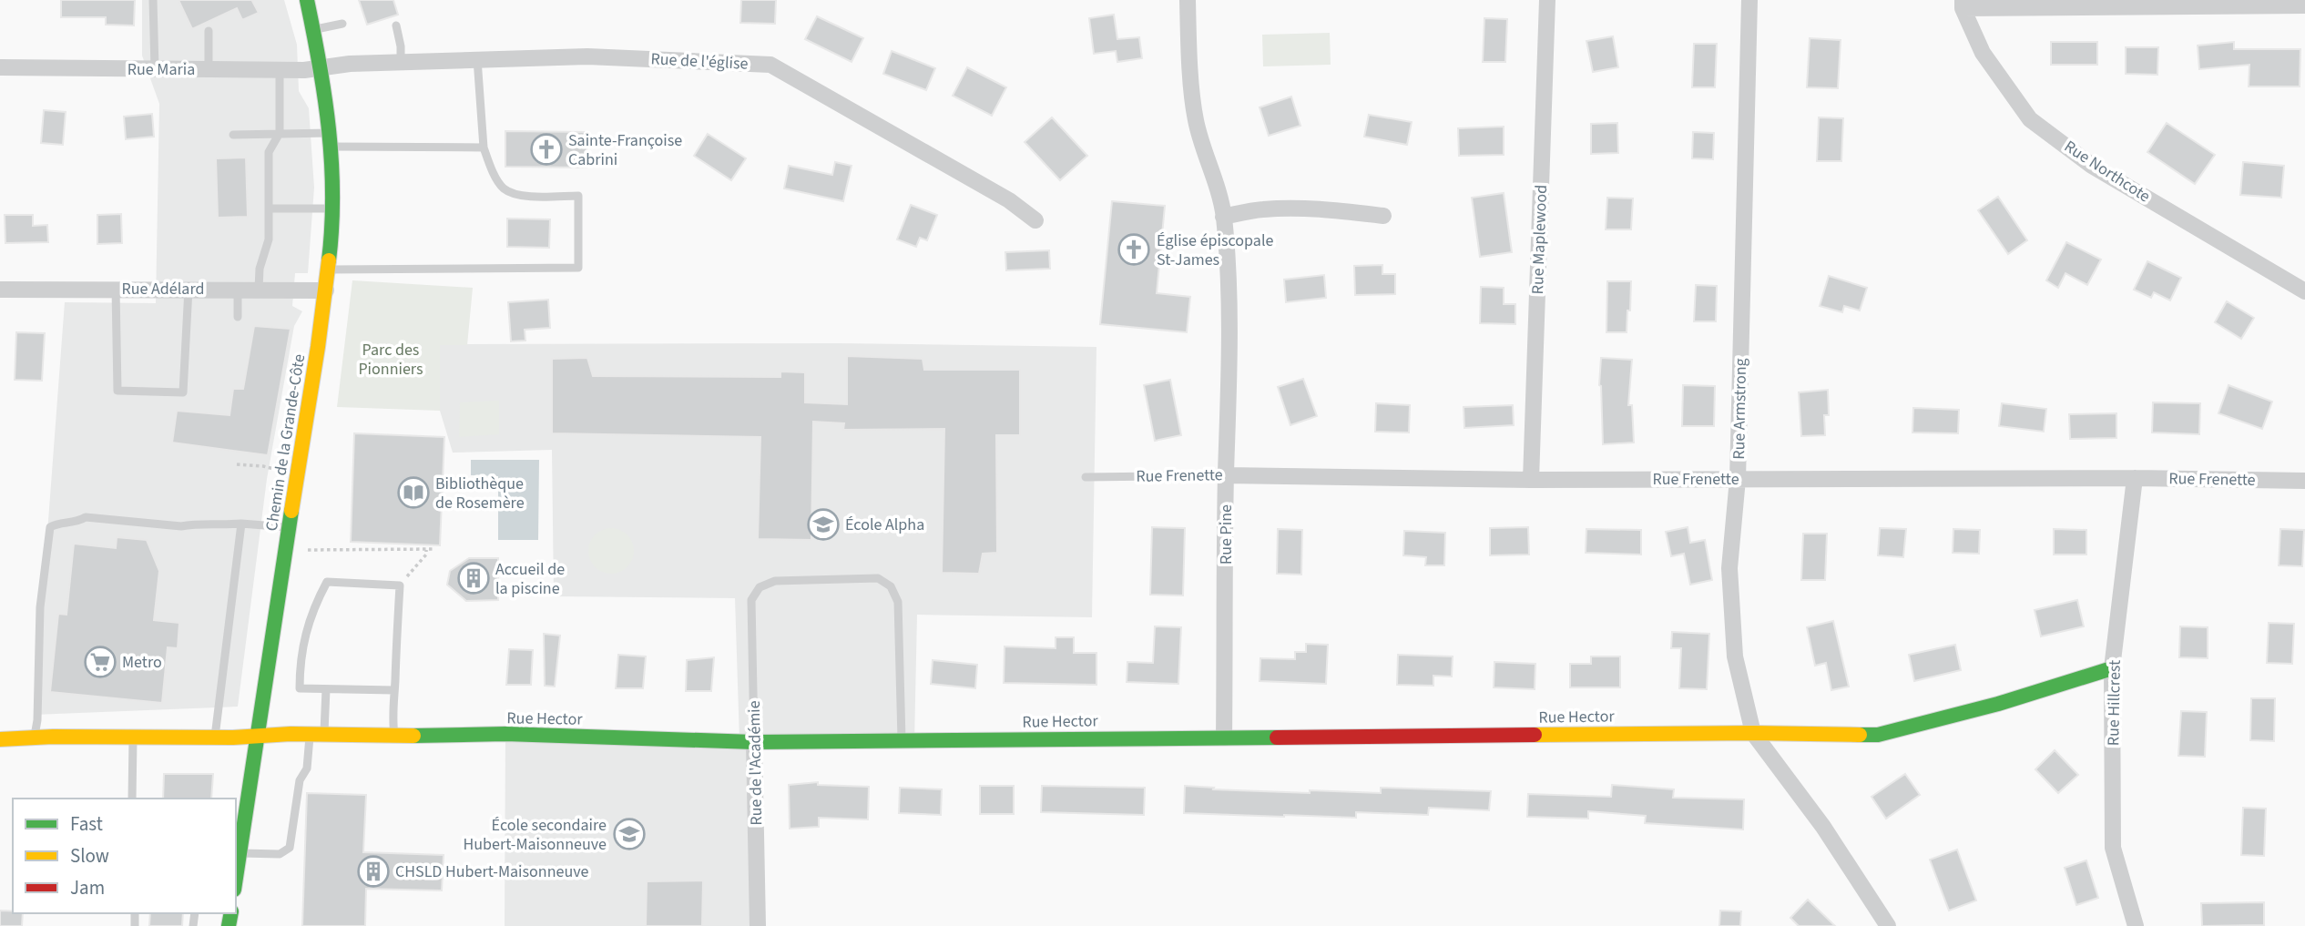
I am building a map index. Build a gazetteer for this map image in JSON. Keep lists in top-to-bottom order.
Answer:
{
  "streets": {
    "street": [
      "Rue de l'église",
      "Rue Maria",
      "Rue Northcote",
      "Rue Maplewood",
      "Rue Adélard",
      "Rue Armstrong",
      "Chemin de la Grande-Côte",
      "Rue Frenette",
      "Rue Pine",
      "Rue Hillcrest",
      "Rue Hector",
      "Rue de l'Académie"
    ]
  },
  "crossings": [
    ["Rue de l'église", "Rue Maria"],
    ["Rue de l'église", "Chemin de la Grande-Côte"],
    ["Rue Maria", "Chemin de la Grande-Côte"],
    ["Rue Maplewood", "Rue Frenette"],
    ["Rue Adélard", "Chemin de la Grande-Côte"],
    ["Rue Armstrong", "Rue Frenette"],
    ["Rue Armstrong", "Rue Hector"],
    ["Chemin de la Grande-Côte", "Rue Hector"],
    ["Rue Frenette", "Rue Pine"],
    ["Rue Frenette", "Rue Hillcrest"],
    ["Rue Pine", "Rue Hector"],
    ["Rue Hillcrest", "Rue Hector"],
    ["Rue Hector", "Rue de l'Académie"]
  ],
  "parks": ["Parc des Pionniers"],
  "places": {
    "church": ["Sainte-Françoise Cabrini", "Église épiscopale St-James"],
    "library": ["Bibliothèque de Rosemère"],
    "school or university": ["École Alpha", "École secondaire Hubert-Maisonneuve"],
    "building": ["Accueil de la piscine", "CHSLD Hubert-Maisonneuve"],
    "supermarket": ["Metro"]
  },
  "legend": ["Fast", "Slow", "Jam"]
}
